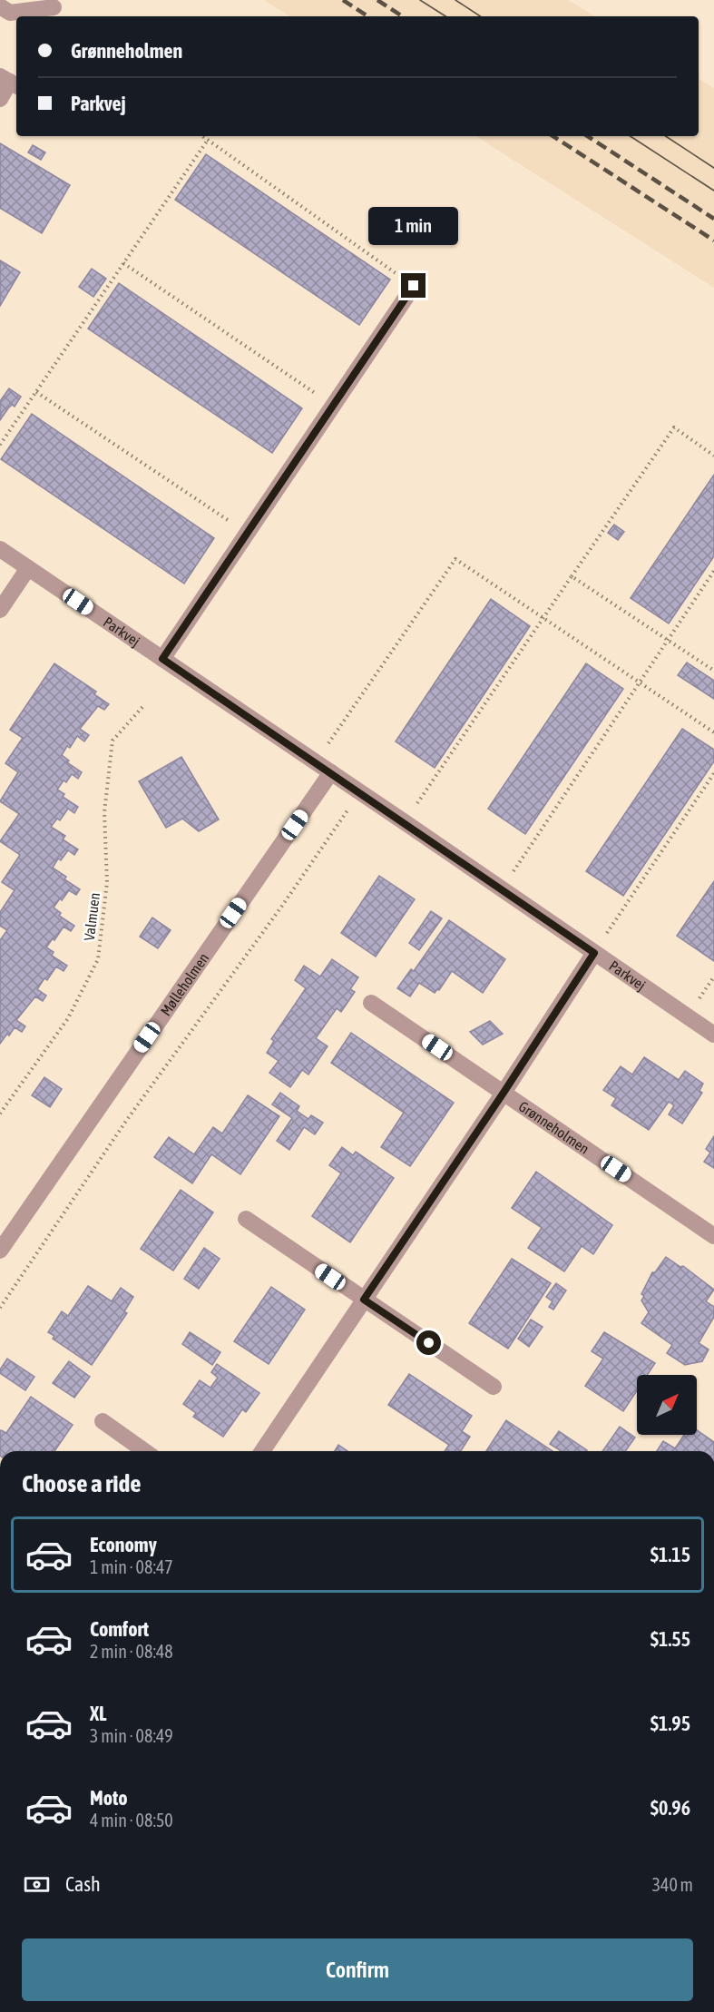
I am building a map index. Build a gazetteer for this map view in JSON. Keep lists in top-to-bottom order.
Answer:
{
  "streets": {
    "street": ["Parkvej", "Mølleholmen", "Grønneholmen"],
    "path": ["Valmuen"]
  },
  "crossings": [
    ["Parkvej", "Mølleholmen"],
    ["Parkvej", "Grønneholmen"]
  ],
  "north": "top right",
  "page": {
    "banner": ["Grønneholmen", "Parkvej"],
    "bubble": "1 min",
    "heading": "Choose a ride",
    "list": [
      {
        "name": "Economy",
        "note": "1 min · 08:47",
        "value": "$1.15"
      },
      {
        "name": "Comfort",
        "note": "2 min · 08:48",
        "value": "$1.55"
      },
      {
        "name": "XL",
        "note": "3 min · 08:49",
        "value": "$1.95"
      },
      {
        "name": "Moto",
        "note": "4 min · 08:50",
        "value": "$0.96"
      }
    ],
    "pay": ["Cash", "340 m"],
    "buttons": "Confirm"
  }
}
